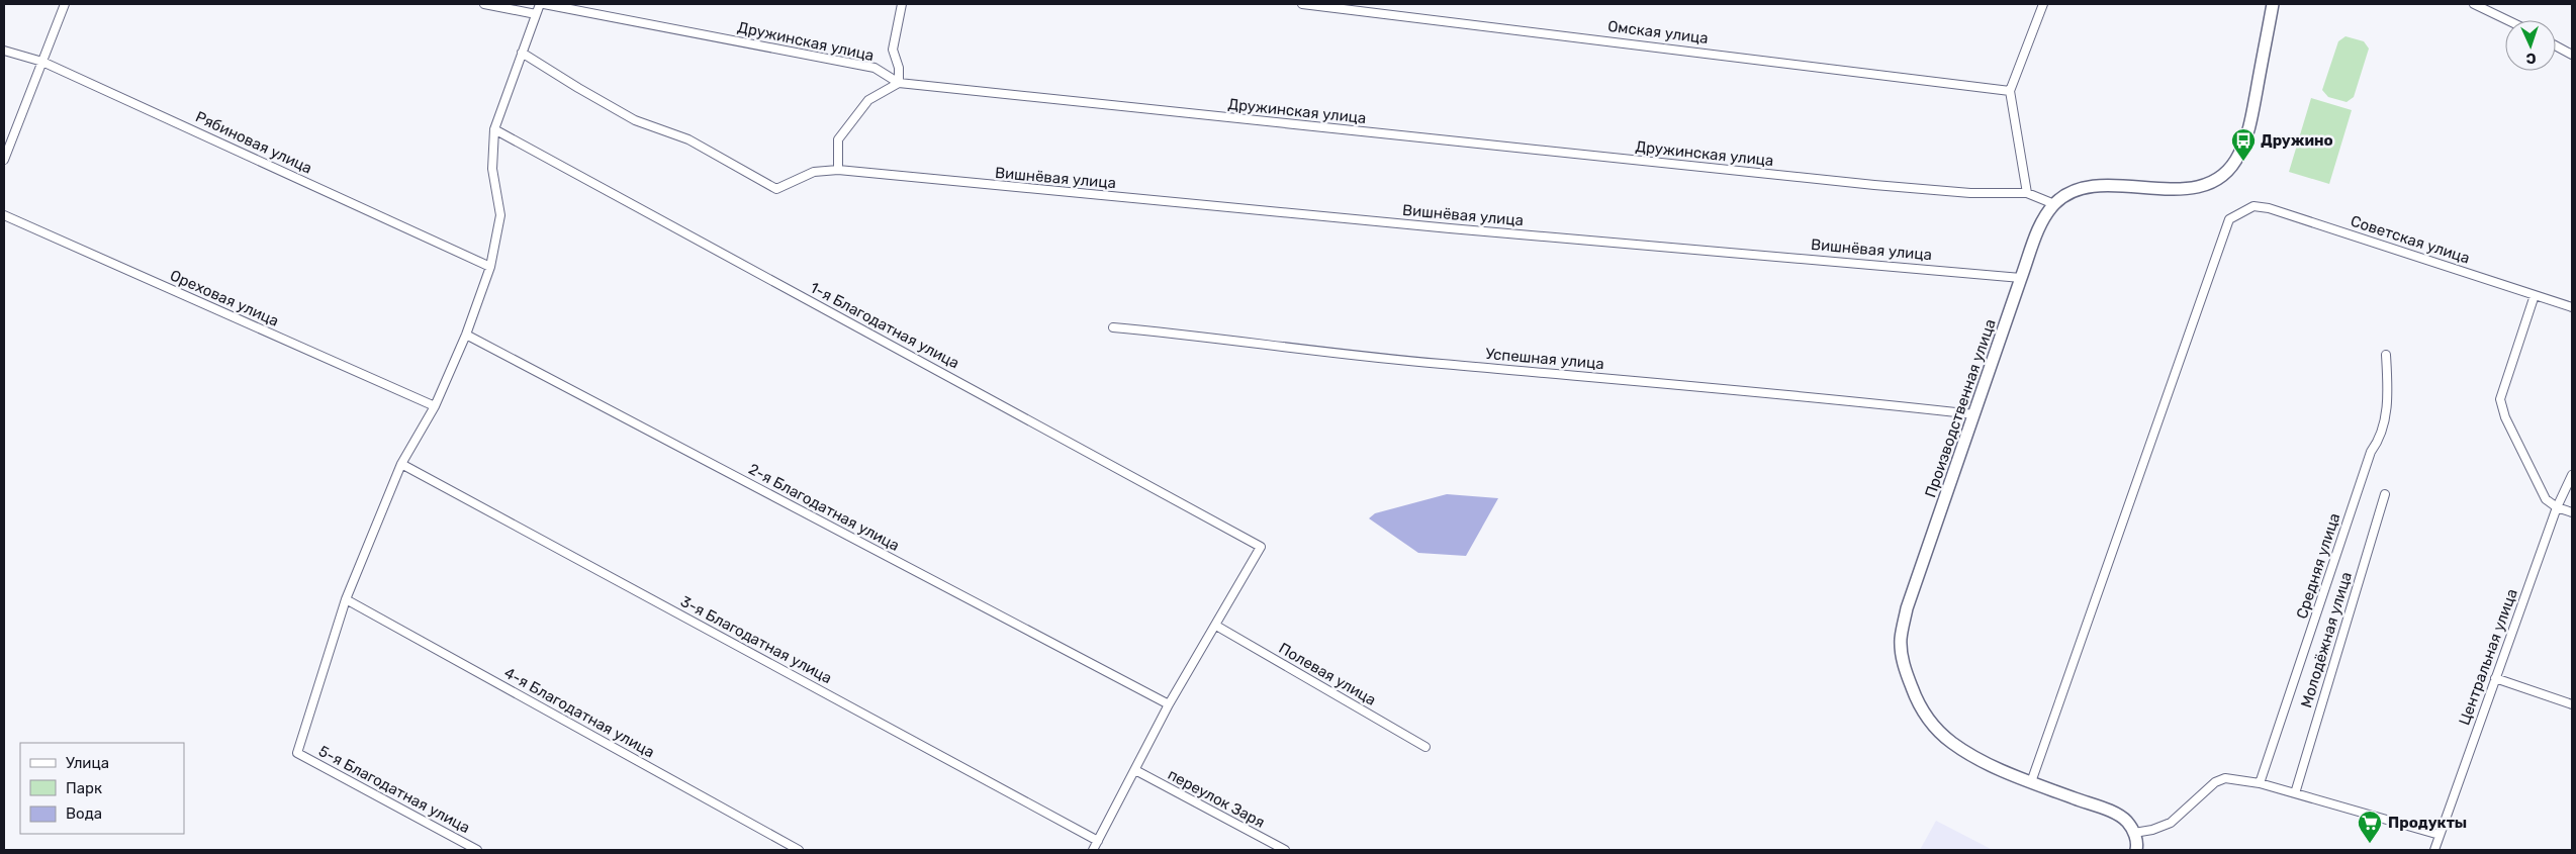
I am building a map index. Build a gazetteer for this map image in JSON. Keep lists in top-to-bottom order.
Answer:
{
  "streets": {
    "street": [
      "Омская улица",
      "Дружинская улица",
      "Рябиновая улица",
      "Вишнёвая улица",
      "Советская улица",
      "Ореховая улица",
      "1-я Благодатная улица",
      "Успешная улица",
      "Производственная улица",
      "2-я Благодатная улица",
      "Средняя улица",
      "3-я Благодатная улица",
      "Молодёжная улица",
      "Центральная улица",
      "Полевая улица",
      "4-я Благодатная улица",
      "5-я Благодатная улица",
      "переулок Заря"
    ]
  },
  "crossings": [
    ["Дружинская улица", "Производственная улица"],
    ["Вишнёвая улица", "Производственная улица"],
    ["Советская улица", "Производственная улица"],
    ["1-я Благодатная улица", "Полевая улица"],
    ["Успешная улица", "Производственная улица"],
    ["4-я Благодатная улица", "5-я Благодатная улица"]
  ],
  "places": {
    "bus stop": ["Дружино"],
    "supermarket": ["Продукты"]
  },
  "legend": ["Улица", "Парк", "Вода"],
  "north": "bottom"
}
